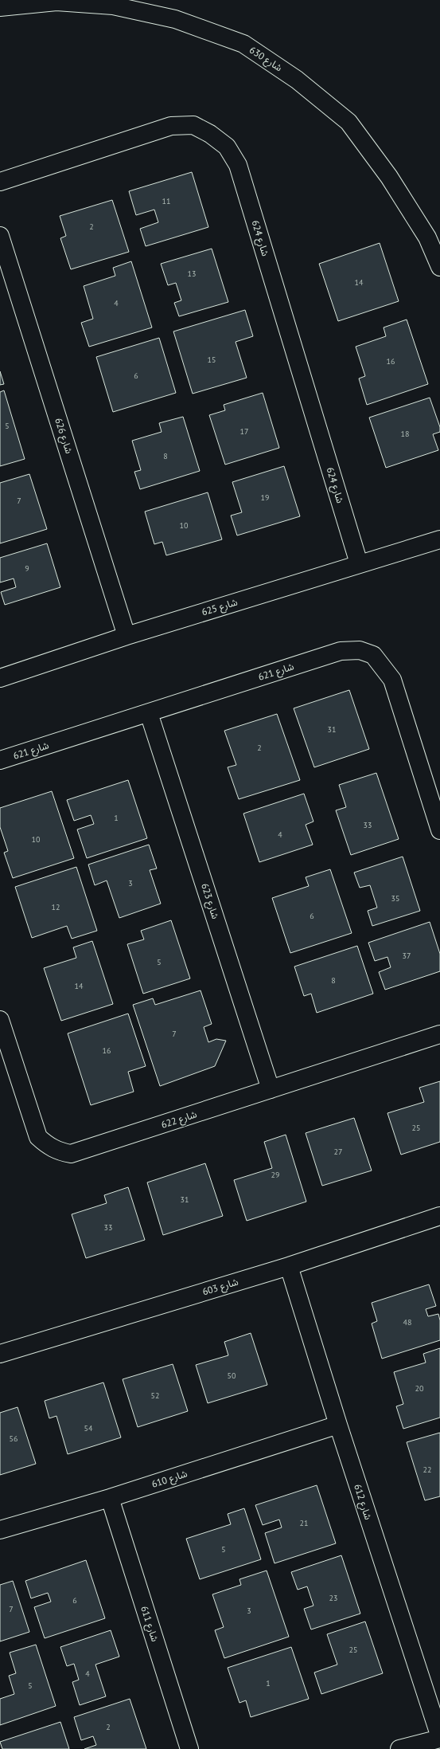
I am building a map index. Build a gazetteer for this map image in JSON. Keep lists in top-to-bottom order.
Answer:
{
  "streets": {
    "street": [
      "شارع 630",
      "شارع 624",
      "شارع 626",
      "شارع 625",
      "شارع 621",
      "شارع 623",
      "شارع 622",
      "شارع 603",
      "شارع 610",
      "شارع 612",
      "شارع 611"
    ]
  },
  "crossings": [
    ["شارع 624", "شارع 625"],
    ["شارع 626", "شارع 625"],
    ["شارع 621", "شارع 623"],
    ["شارع 623", "شارع 622"],
    ["شارع 603", "شارع 612"],
    ["شارع 610", "شارع 612"],
    ["شارع 610", "شارع 611"]
  ],
  "house_numbers": [
    "11",
    "2",
    "13",
    "14",
    "4",
    "15",
    "16",
    "6",
    "5",
    "17",
    "18",
    "8",
    "19",
    "7",
    "10",
    "9",
    "31",
    "2",
    "1",
    "33",
    "4",
    "10",
    "3",
    "35",
    "12",
    "6",
    "37",
    "5",
    "8",
    "14",
    "7",
    "16",
    "25",
    "27",
    "29",
    "31",
    "33",
    "48",
    "50",
    "20",
    "52",
    "54",
    "56",
    "22",
    "21",
    "5",
    "23",
    "6",
    "7",
    "3",
    "25",
    "4",
    "1",
    "5",
    "2"
  ]
}
